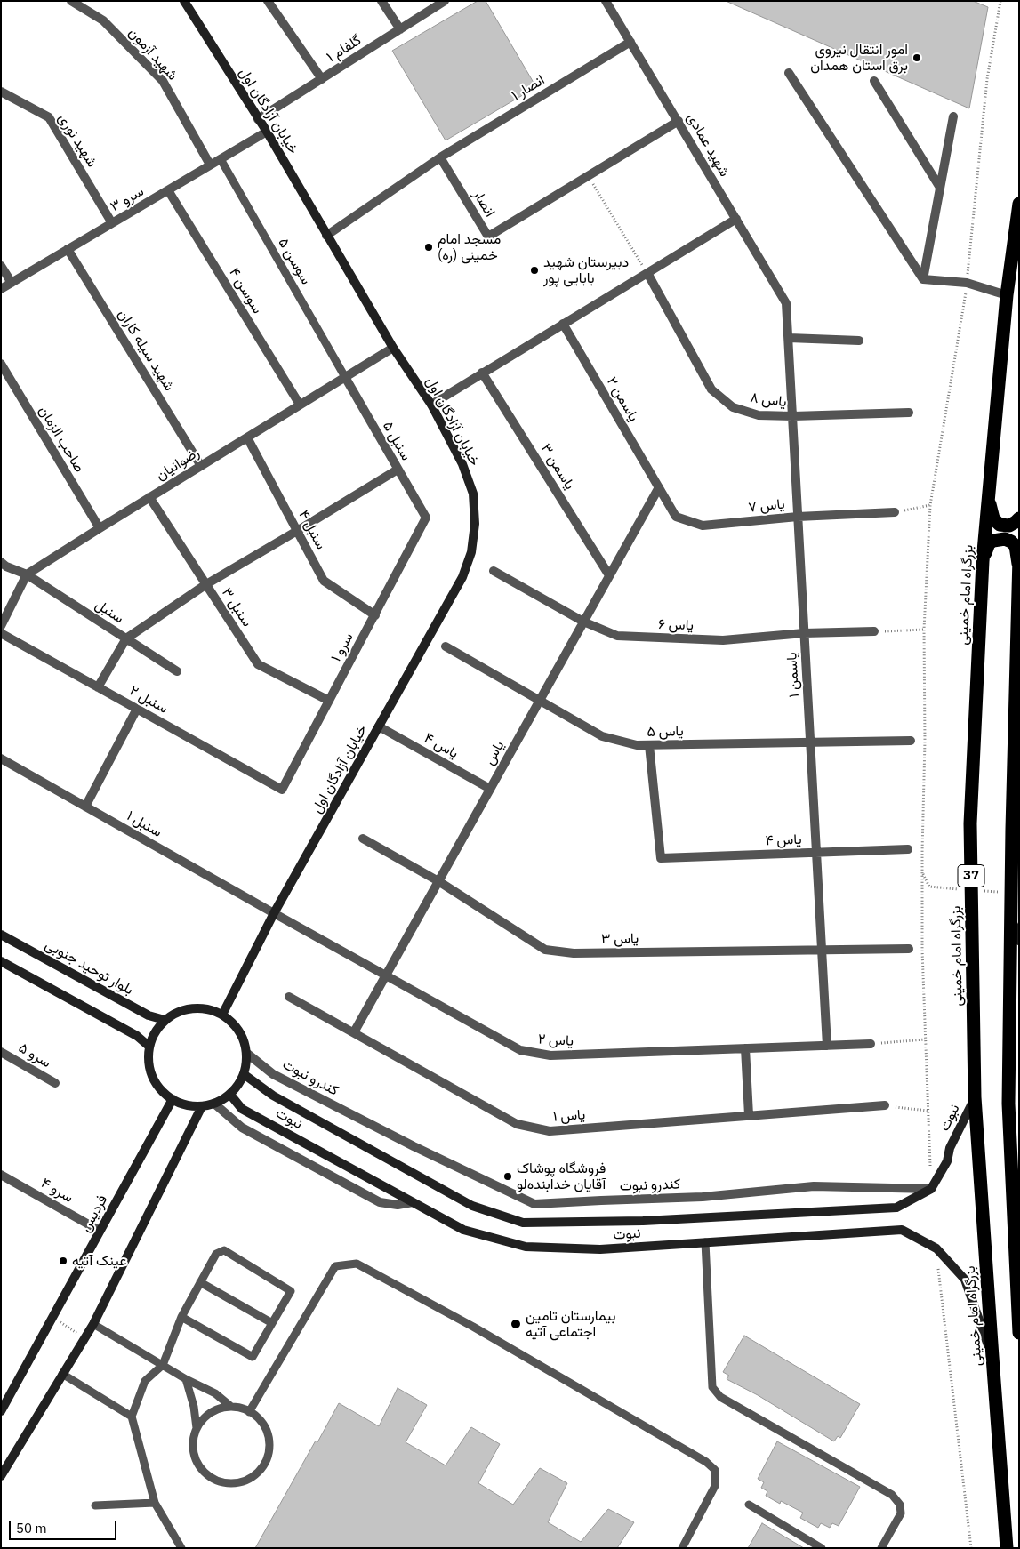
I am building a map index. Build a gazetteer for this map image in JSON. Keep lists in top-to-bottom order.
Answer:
{
  "streets": {
    "highway": ["بزرگراه امام خمینی", "37"],
    "main road": [
      "خیابان آزادگان اول",
      "بلوار توحید جنوبی",
      "نبوت",
      "فردیس"
    ],
    "street": [
      "گلفام ۱",
      "شهید آزمون",
      "انصار ۱",
      "شهید نوری",
      "شهید عمادی",
      "سرو ۳",
      "انصار",
      "سوسن ۴",
      "شهید سیله کاران",
      "یاسمن ۲",
      "یاس ۸",
      "صاحب الزمان",
      "سنبل ۵",
      "رضوانیان",
      "یاسمن ۳",
      "یاس ۷",
      "سنبل ۴",
      "سنبل ۳",
      "سنبل",
      "یاس ۶",
      "سرو ۱",
      "یاسمن ۱",
      "سنبل ۲",
      "یاس ۵",
      "یاس ۴",
      "یاس",
      "سنبل ۱",
      "یاس ۳",
      "یاس ۲",
      "سرو ۵",
      "کندرو نبوت",
      "یاس ۱",
      "سرو ۴"
    ],
    "lane": ["سوسن ۵"]
  },
  "crossings": [
    ["گلفام ۱", "خیابان آزادگان اول"],
    ["شهید آزمون", "سرو ۳"],
    ["انصار ۱", "شهید عمادی"],
    ["انصار ۱", "انصار"],
    ["خیابان آزادگان اول", "سرو ۳"],
    ["خیابان آزادگان اول", "رضوانیان"],
    ["خیابان آزادگان اول", "یاس ۴"],
    ["خیابان آزادگان اول", "سنبل ۱"],
    ["خیابان آزادگان اول", "بلوار توحید جنوبی"],
    ["خیابان آزادگان اول", "یاس ۲"],
    ["خیابان آزادگان اول", "کندرو نبوت"],
    ["خیابان آزادگان اول", "نبوت"],
    ["خیابان آزادگان اول", "فردیس"],
    ["شهید نوری", "سرو ۳"],
    ["شهید عمادی", "انصار"],
    ["شهید عمادی", "یاسمن ۱"],
    ["سرو ۳", "سوسن ۵"],
    ["سرو ۳", "سوسن ۴"],
    ["سرو ۳", "شهید سیله کاران"],
    ["سوسن ۵", "سنبل ۵"],
    ["سوسن ۵", "رضوانیان"],
    ["سوسن ۴", "رضوانیان"],
    ["شهید سیله کاران", "رضوانیان"],
    ["یاسمن ۲", "یاس ۷"],
    ["یاسمن ۲", "یاس"],
    ["یاس ۸", "یاسمن ۱"],
    ["صاحب الزمان", "رضوانیان"],
    ["سنبل ۵", "رضوانیان"],
    ["سنبل ۵", "سرو ۱"],
    ["رضوانیان", "سنبل ۴"],
    ["رضوانیان", "سنبل ۳"],
    ["رضوانیان", "سنبل"],
    ["یاسمن ۳", "یاس"],
    ["یاس ۷", "یاسمن ۱"],
    ["یاس ۷", "یاس"],
    ["سنبل ۴", "سرو ۱"],
    ["بزرگراه امام خمینی", "نبوت"],
    ["سنبل ۳", "سرو ۱"],
    ["یاس ۶", "یاسمن ۱"],
    ["یاس ۶", "یاس"],
    ["سرو ۱", "سنبل ۲"],
    ["یاسمن ۱", "یاس ۵"],
    ["یاسمن ۱", "یاس ۴"],
    ["یاسمن ۱", "یاس ۳"],
    ["یاسمن ۱", "یاس ۲"],
    ["یاس ۵", "یاس ۴"],
    ["یاس ۵", "یاس"],
    ["یاس ۴", "یاس"],
    ["یاس", "یاس ۳"],
    ["یاس", "یاس ۲"],
    ["یاس", "یاس ۱"],
    ["سنبل ۱", "یاس ۲"],
    ["بلوار توحید جنوبی", "کندرو نبوت"],
    ["بلوار توحید جنوبی", "نبوت"],
    ["بلوار توحید جنوبی", "فردیس"],
    ["کندرو نبوت", "نبوت"],
    ["کندرو نبوت", "فردیس"],
    ["نبوت", "فردیس"],
    ["سرو ۴", "فردیس"]
  ],
  "places": [
    "امور انتقال نیروی برق استان همدان",
    "مسجد امام خمینی (ره)",
    "دبیرستان شهید بابایی پور",
    "فروشگاه پوشاک آقایان خدابنده‌لو",
    "عینک آتیه",
    "بیمارستان تامین اجتماعی آتیه"
  ],
  "scale_bar": "50 m"
}
